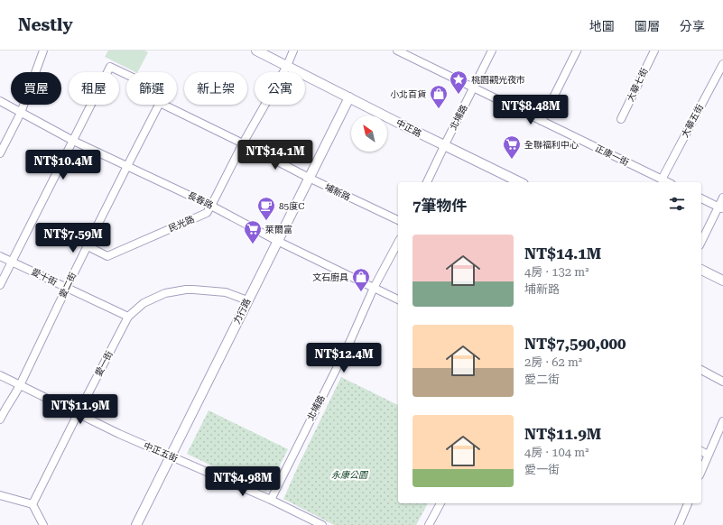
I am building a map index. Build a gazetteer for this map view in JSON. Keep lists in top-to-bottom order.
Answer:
{
  "streets": {
    "street": [
      "大華七街",
      "北埔路",
      "大華五街",
      "中正路",
      "正康一街",
      "埔新路",
      "長春路",
      "民光路",
      "愛十街",
      "愛二街",
      "力行路",
      "愛一街",
      "中正五街"
    ]
  },
  "crossings": [
    ["北埔路", "中正路"],
    ["北埔路", "正康一街"],
    ["北埔路", "長春路"],
    ["北埔路", "中正五街"],
    ["大華五街", "正康一街"],
    ["中正路", "民光路"],
    ["中正路", "力行路"],
    ["埔新路", "民光路"],
    ["埔新路", "力行路"],
    ["長春路", "民光路"],
    ["長春路", "愛二街"],
    ["長春路", "力行路"],
    ["民光路", "愛二街"],
    ["愛十街", "愛二街"],
    ["愛十街", "愛一街"],
    ["愛二街", "中正五街"],
    ["力行路", "愛一街"],
    ["力行路", "中正五街"],
    ["愛一街", "中正五街"]
  ],
  "parks": ["永康公園"],
  "places": {
    "place": ["桃園觀光夜市"],
    "shop": ["小北百貨", "文石廚具"],
    "supermarket": ["全聯福利中心", "萊爾富"],
    "cafe": ["85度C"]
  },
  "north": "top left",
  "page": {
    "header": "Nestly",
    "nav": ["地圖", "圖層", "分享"],
    "chip": [
      "買屋",
      "租屋",
      "篩選",
      "新上架",
      "公寓"
    ],
    "price": [
      "NT$8.48M",
      "NT$14.1M",
      "NT$10.4M",
      "NT$7.59M",
      "NT$12.4M",
      "NT$11.9M",
      "NT$4.98M"
    ],
    "heading": "7筆物件",
    "list": [
      {
        "name": "NT$14.1M",
        "note": "4房 · 132 m² · 埔新路"
      },
      {
        "name": "NT$7,590,000",
        "note": "2房 · 62 m² · 愛二街"
      },
      {
        "name": "NT$11.9M",
        "note": "4房 · 104 m² · 愛一街"
      }
    ]
  }
}
